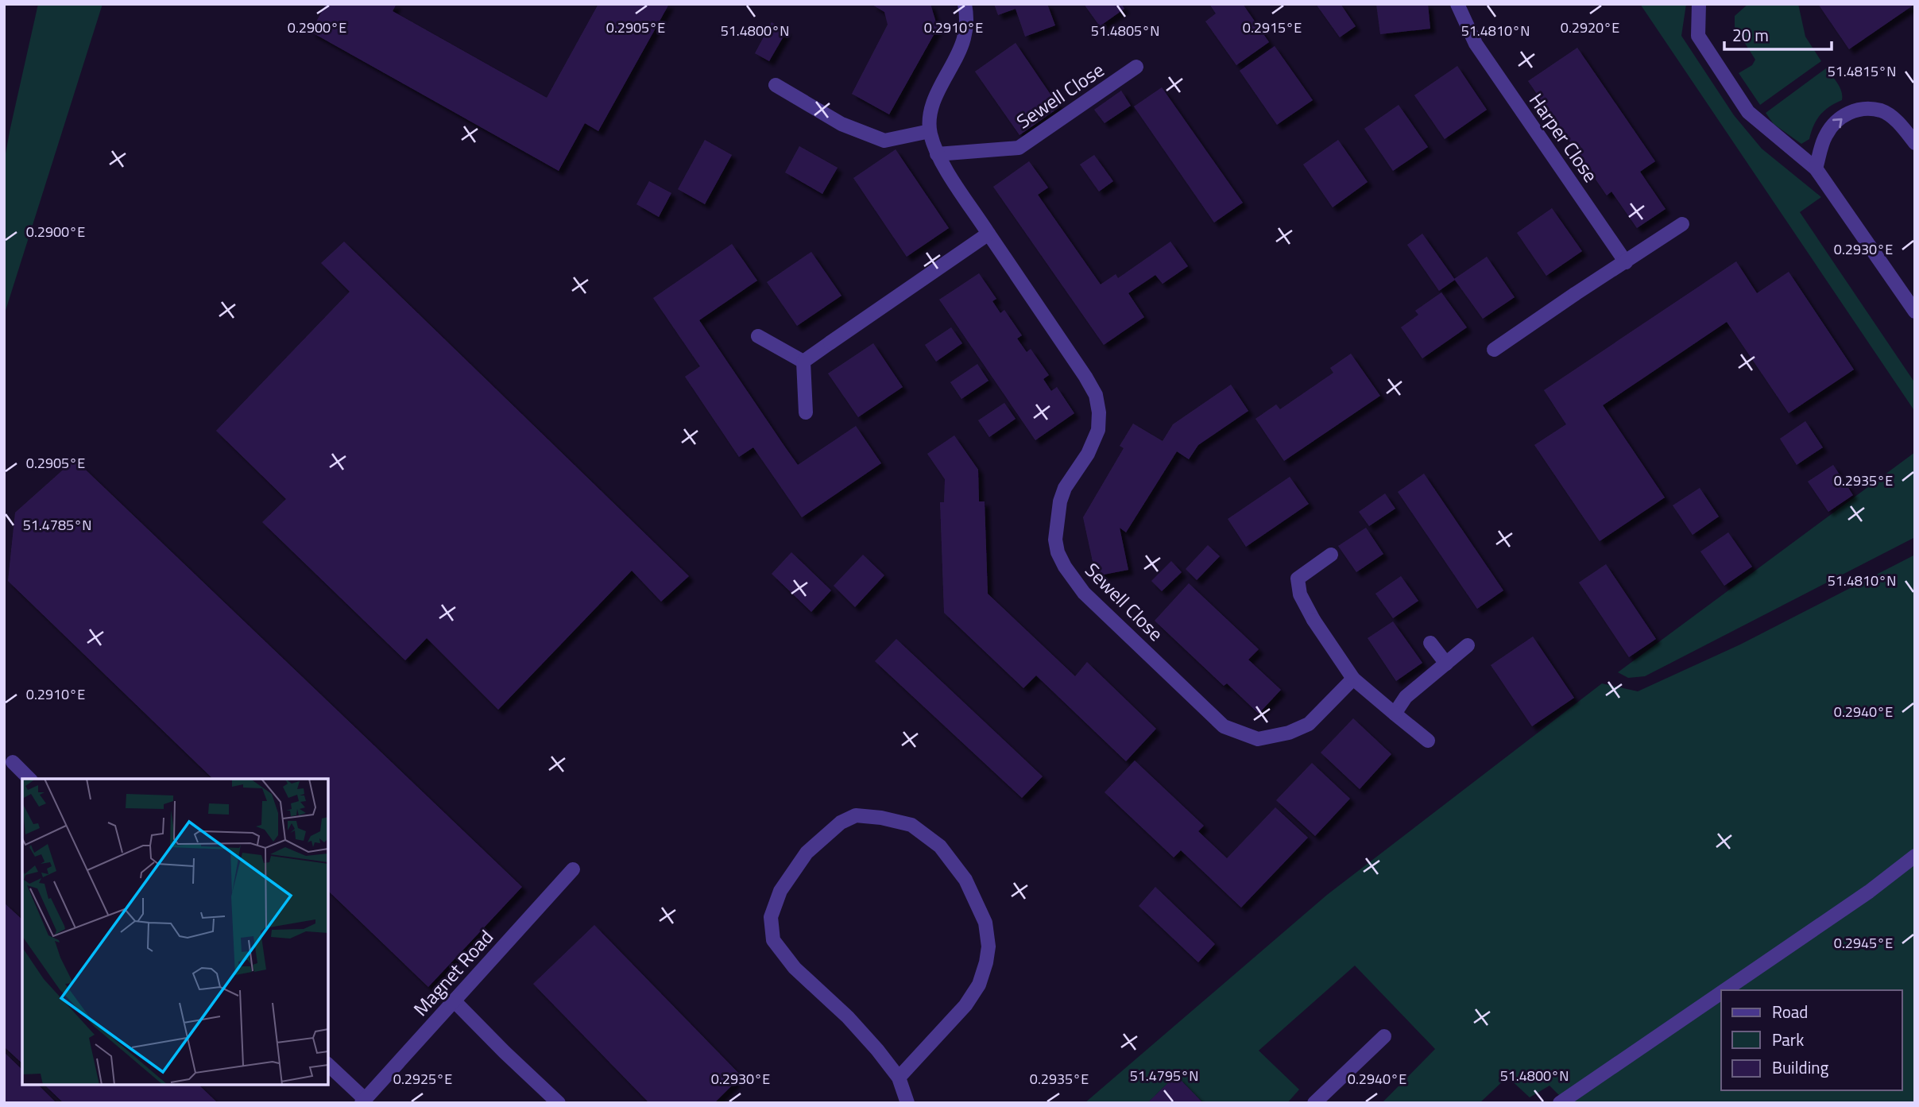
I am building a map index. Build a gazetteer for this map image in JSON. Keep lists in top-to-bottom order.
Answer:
{
  "streets": {
    "street": ["Sewell Close", "Harper Close", "Magnet Road"]
  },
  "legend": ["Road", "Park", "Building"],
  "scale_bar": "20 m",
  "coordinates": [
    "0.2915°E",
    "0.2900°E",
    "0.2905°E",
    "0.2910°E",
    "0.2920°E",
    "51.4800°N",
    "51.4805°N",
    "51.4810°N",
    "51.4815°N",
    "0.2930°E",
    "0.2935°E",
    "51.4785°N",
    "0.2940°E",
    "0.2945°E",
    "51.4795°N",
    "0.2925°E"
  ]
}
